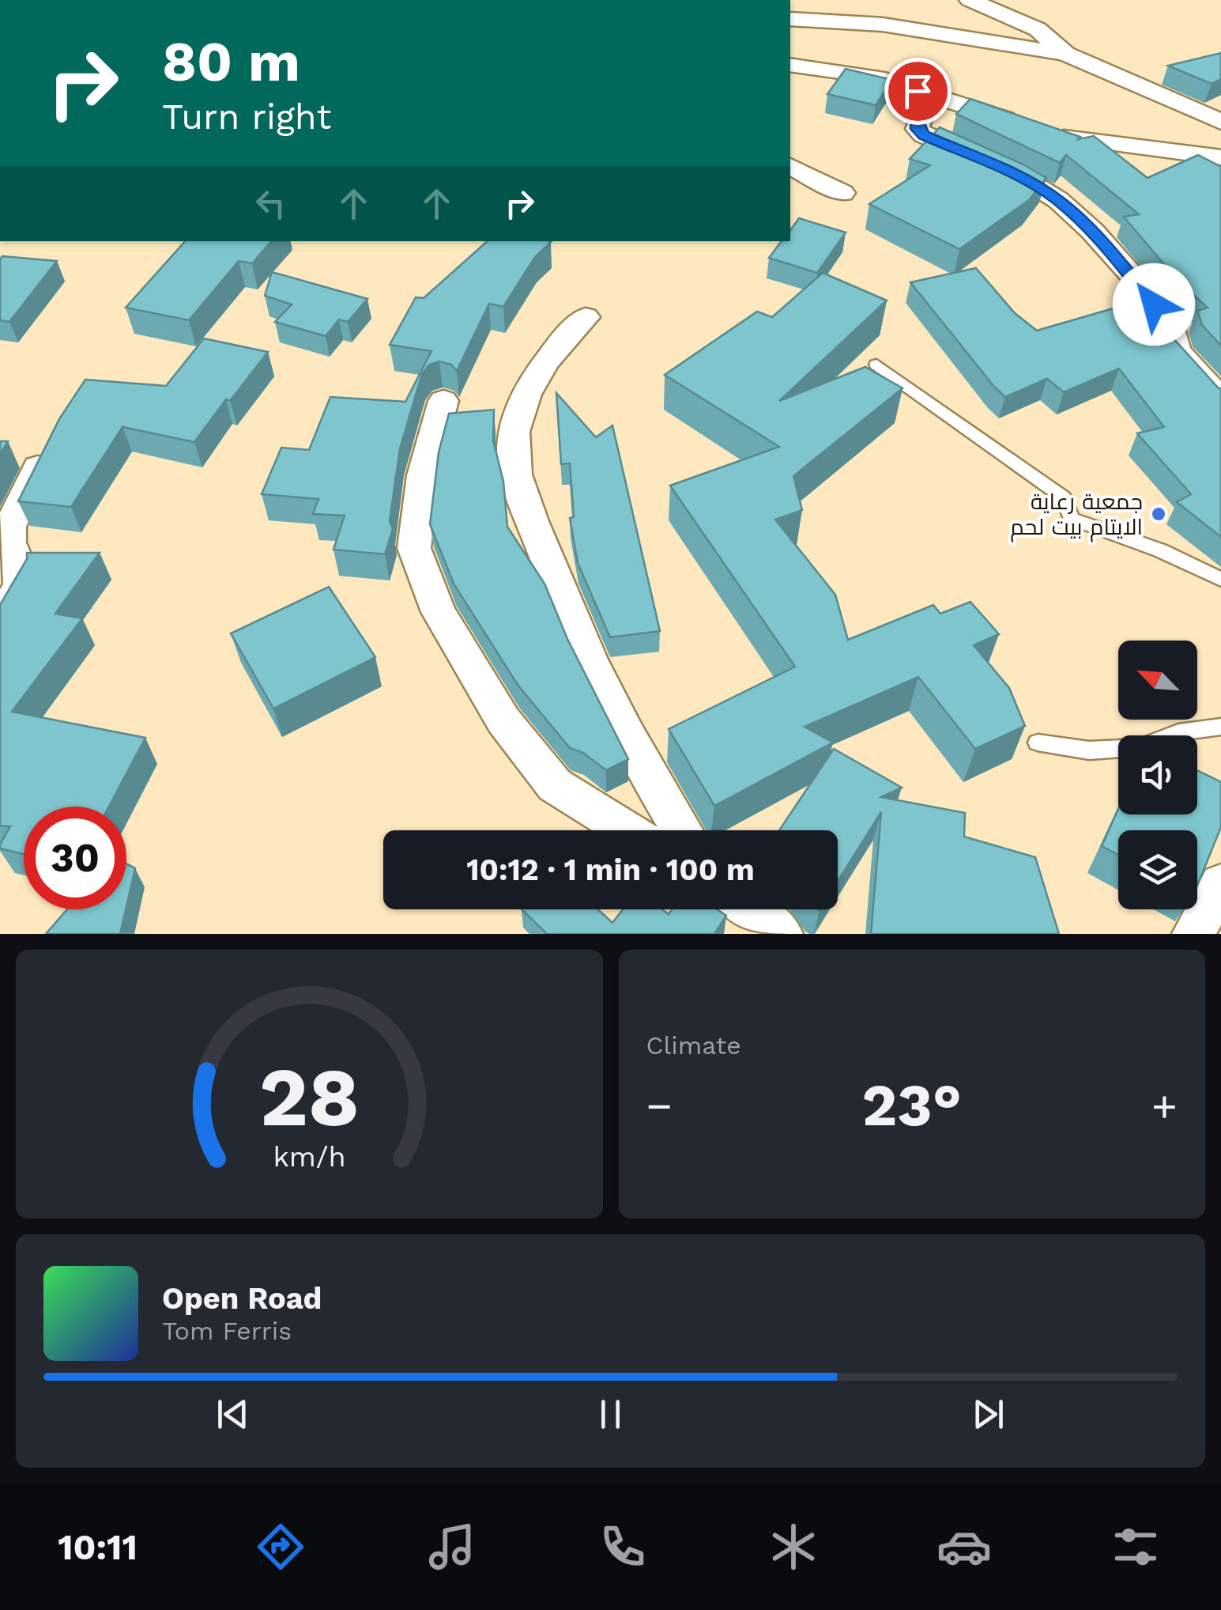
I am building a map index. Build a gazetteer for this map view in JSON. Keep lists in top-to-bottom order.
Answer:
{
  "places": ["جمعية رعاية الايتام بيت لحم"],
  "north": "top left",
  "page": {
    "turn": ["80 m", "Turn right"],
    "limit": "30",
    "trip": "10:12 · 1 min · 100 m",
    "tile": "Climate",
    "heat": ["−", "23°", "+"],
    "song": ["Open Road", "Tom Ferris"],
    "tabs": "10:11",
    "gauge": ["28", "km/h"]
  }
}
